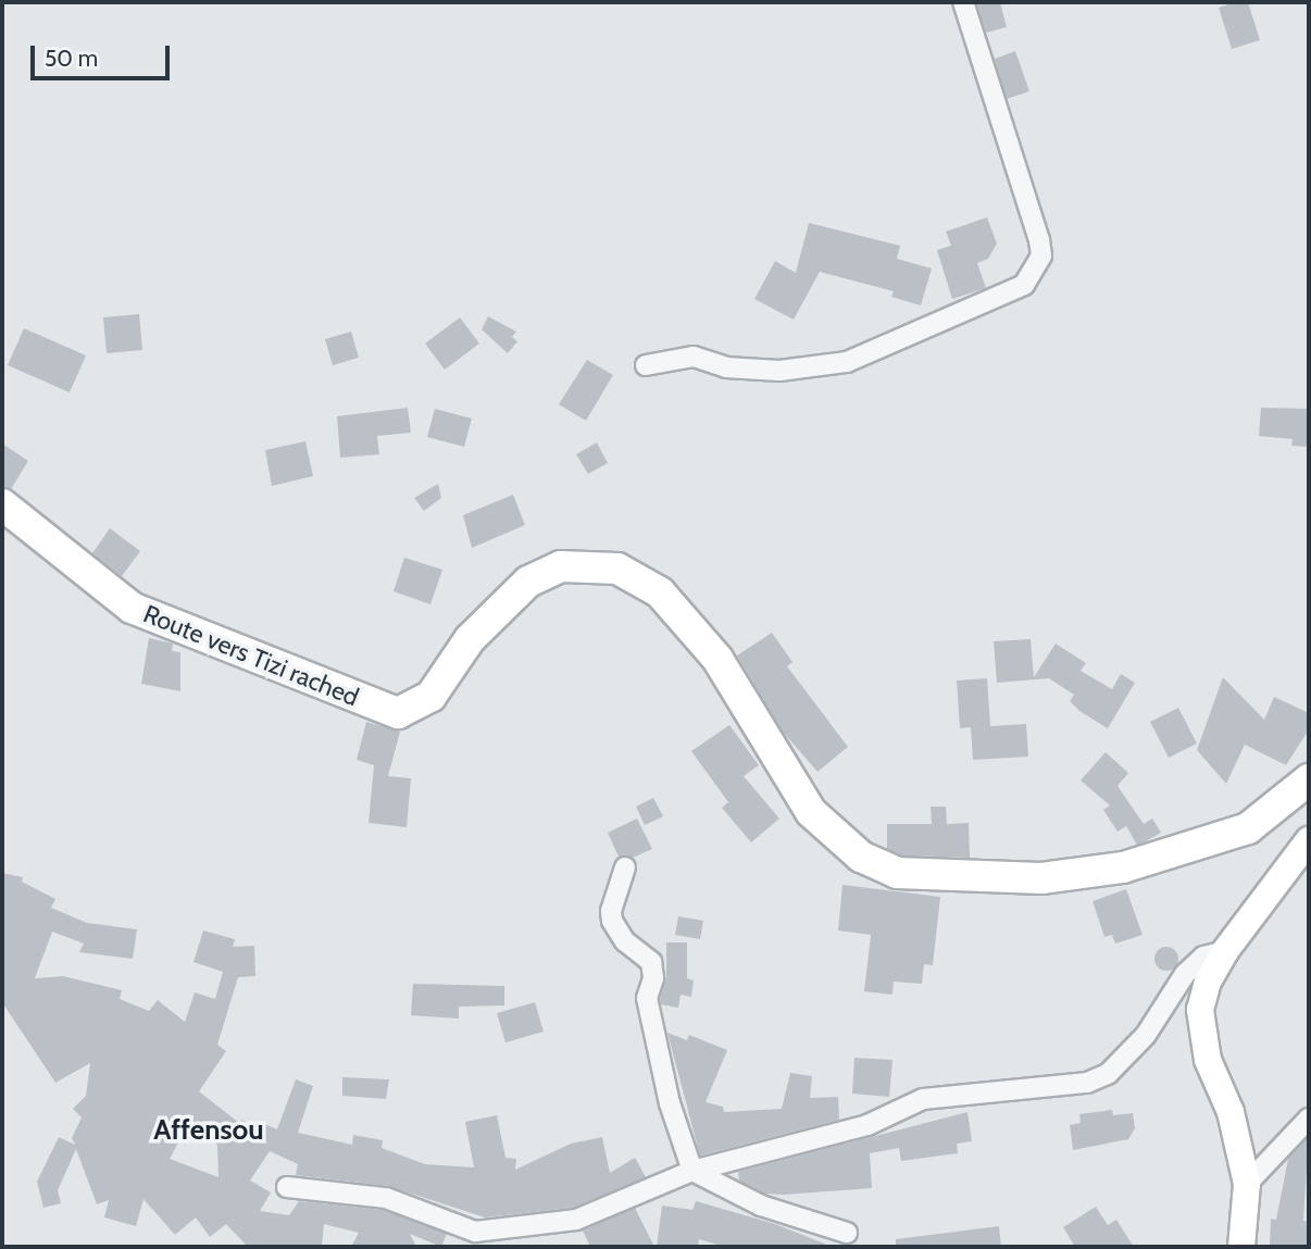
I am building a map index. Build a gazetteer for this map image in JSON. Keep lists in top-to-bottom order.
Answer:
{
  "streets": {
    "main road": ["Route vers Tizi rached"]
  },
  "districts": ["Affensou"],
  "scale_bar": "50 m"
}
